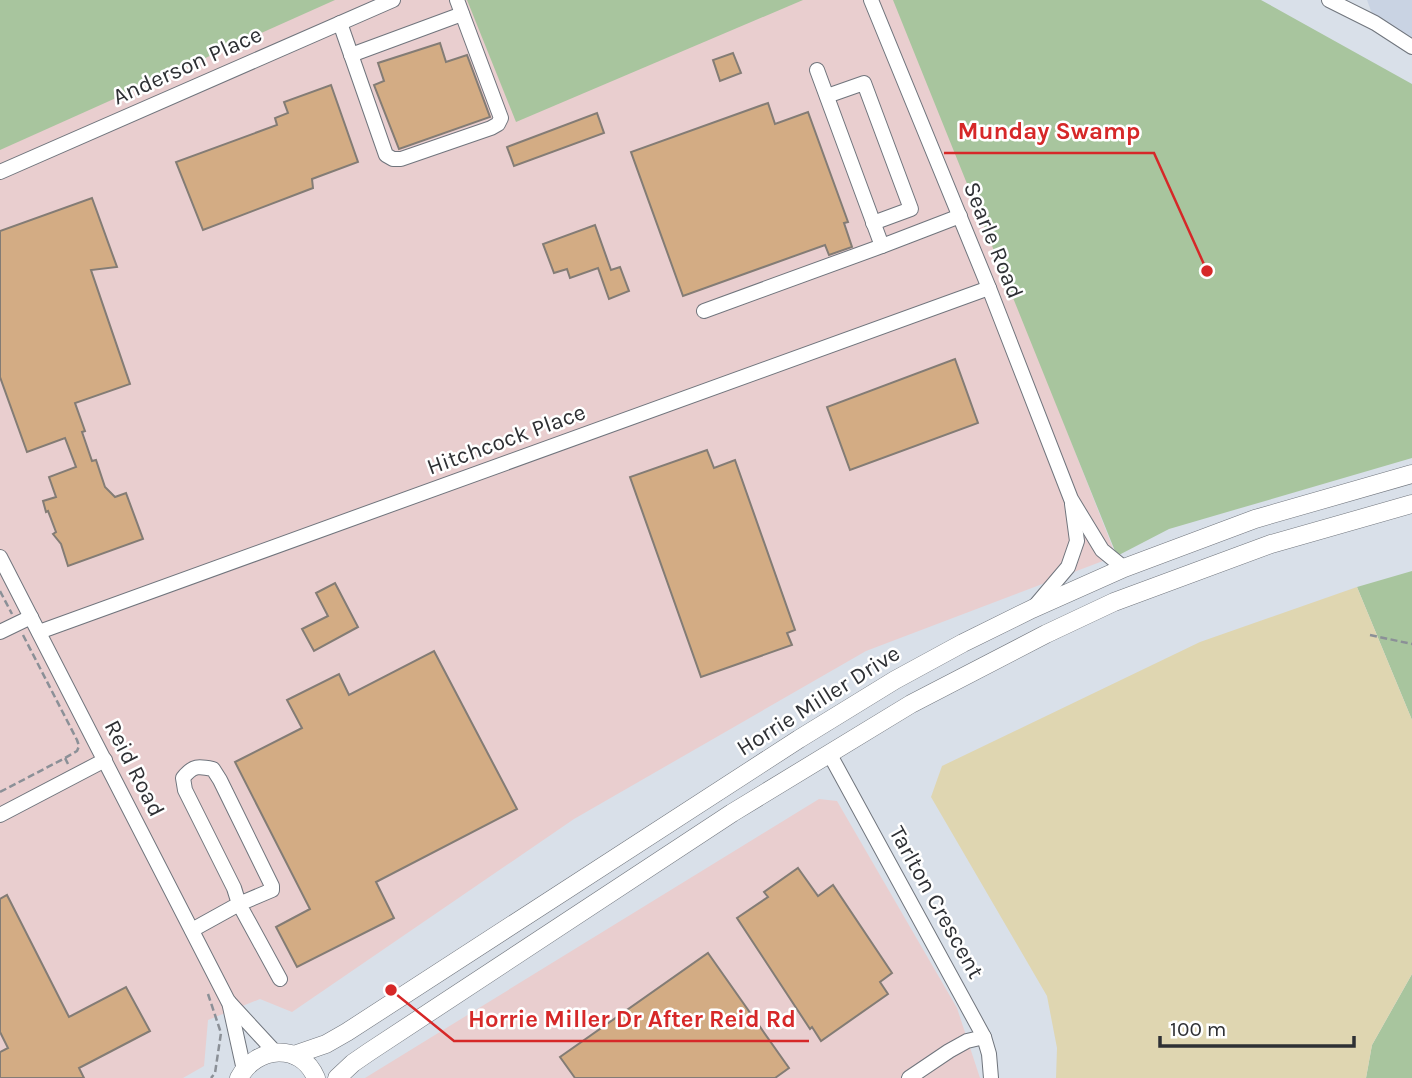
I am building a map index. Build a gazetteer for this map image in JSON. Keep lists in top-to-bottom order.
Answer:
{
  "streets": {
    "main road": ["Horrie Miller Drive"],
    "street": [
      "Anderson Place",
      "Searle Road",
      "Hitchcock Place",
      "Reid Road",
      "Tarlton Crescent"
    ]
  },
  "crossings": [
    ["Searle Road", "Hitchcock Place"],
    ["Searle Road", "Horrie Miller Drive"],
    ["Hitchcock Place", "Reid Road"],
    ["Horrie Miller Drive", "Reid Road"]
  ],
  "places": ["Munday Swamp", "Horrie Miller Dr After Reid Rd"],
  "scale_bar": "100 m"
}
